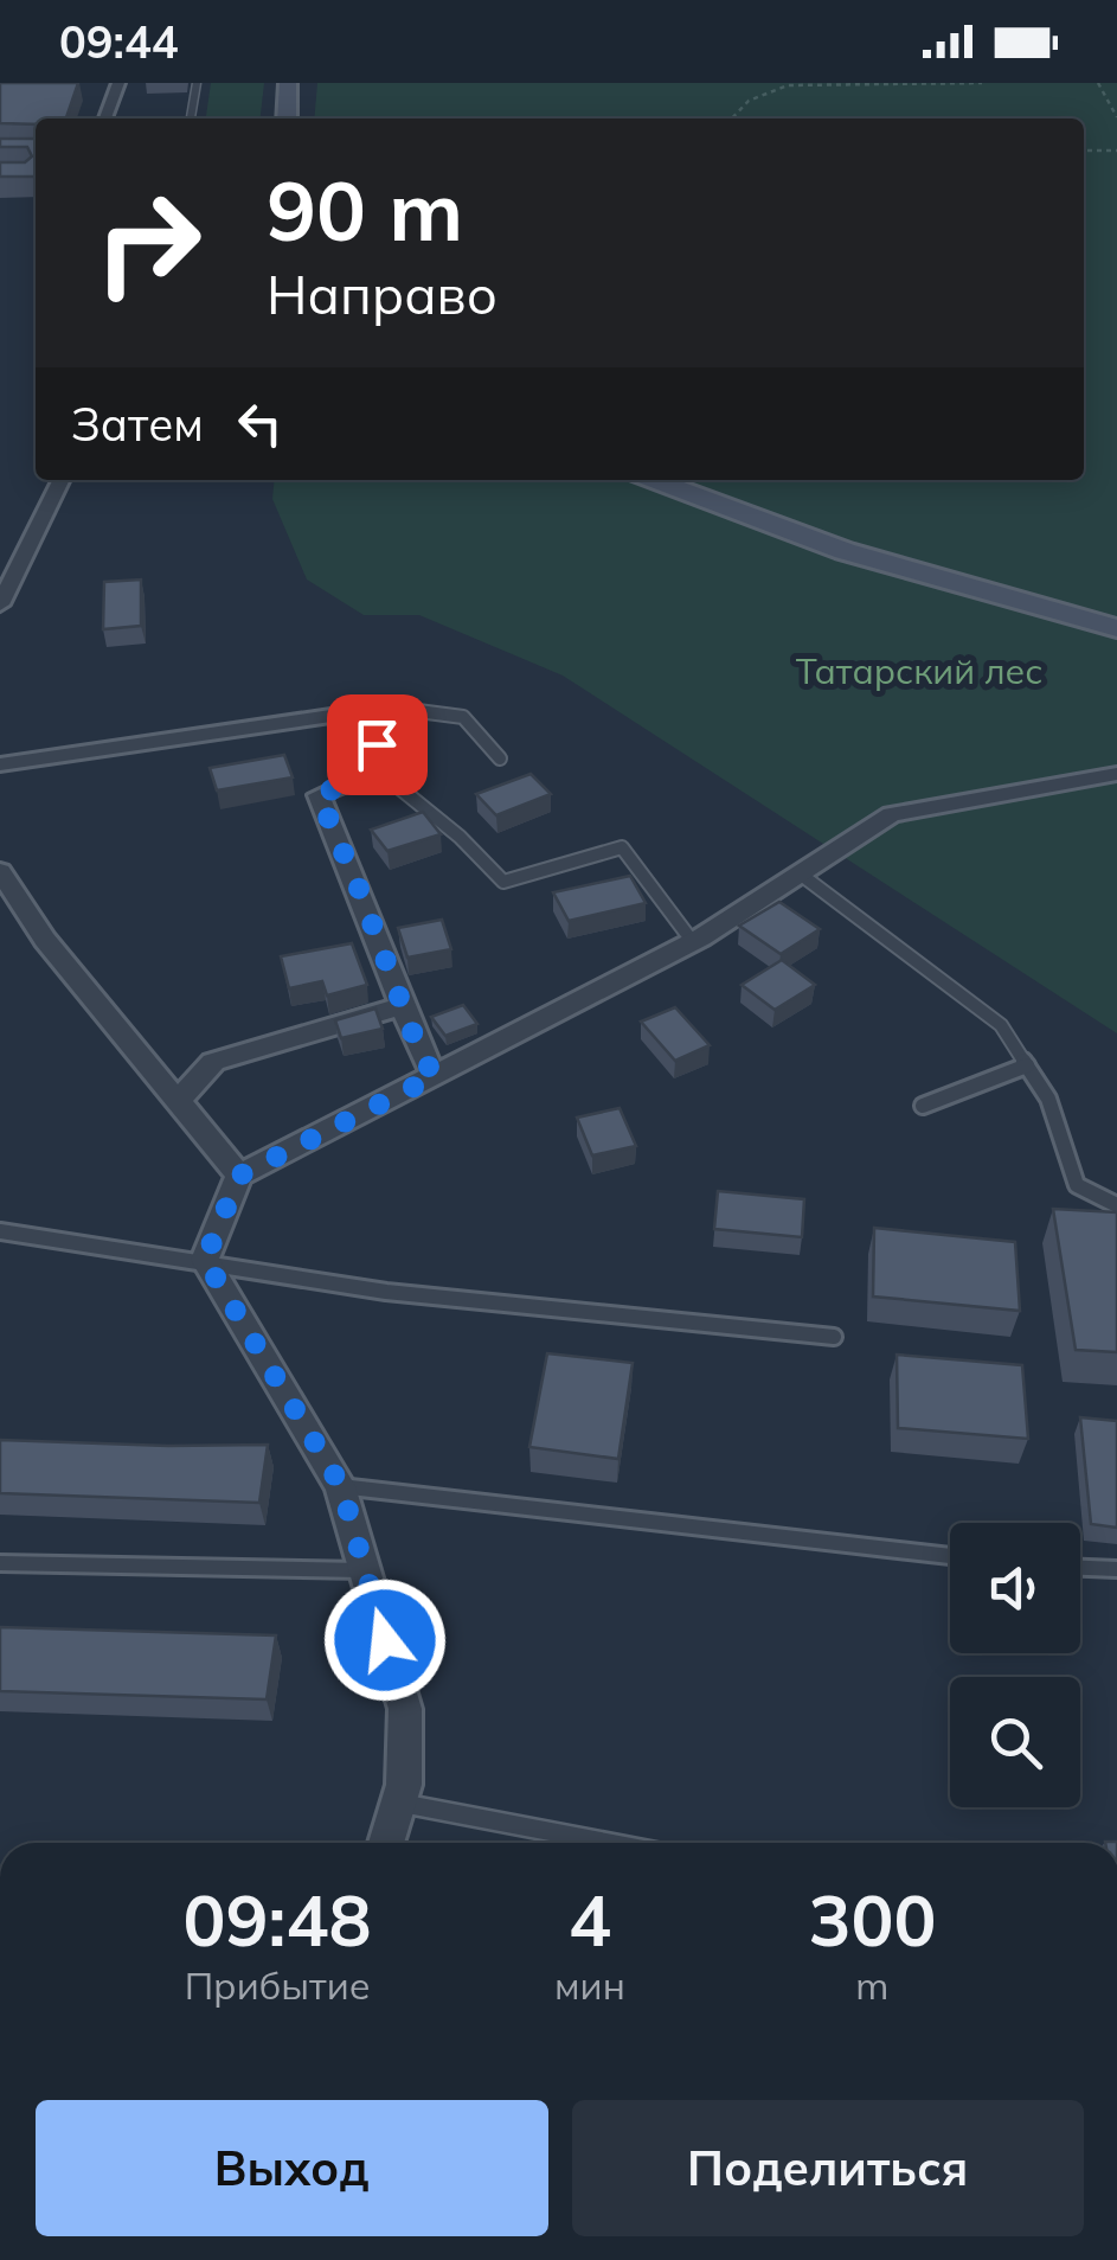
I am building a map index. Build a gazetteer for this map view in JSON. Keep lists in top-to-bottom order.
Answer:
{
  "parks": ["Татарский лес"],
  "page": {
    "status": "09:44",
    "turn": ["90 m", "Направо"],
    "then": "Затем",
    "eta": [
      "09:48",
      "Прибытие",
      "4",
      "мин",
      "300",
      "m"
    ],
    "buttons": ["Выход", "Поделиться"]
  }
}
